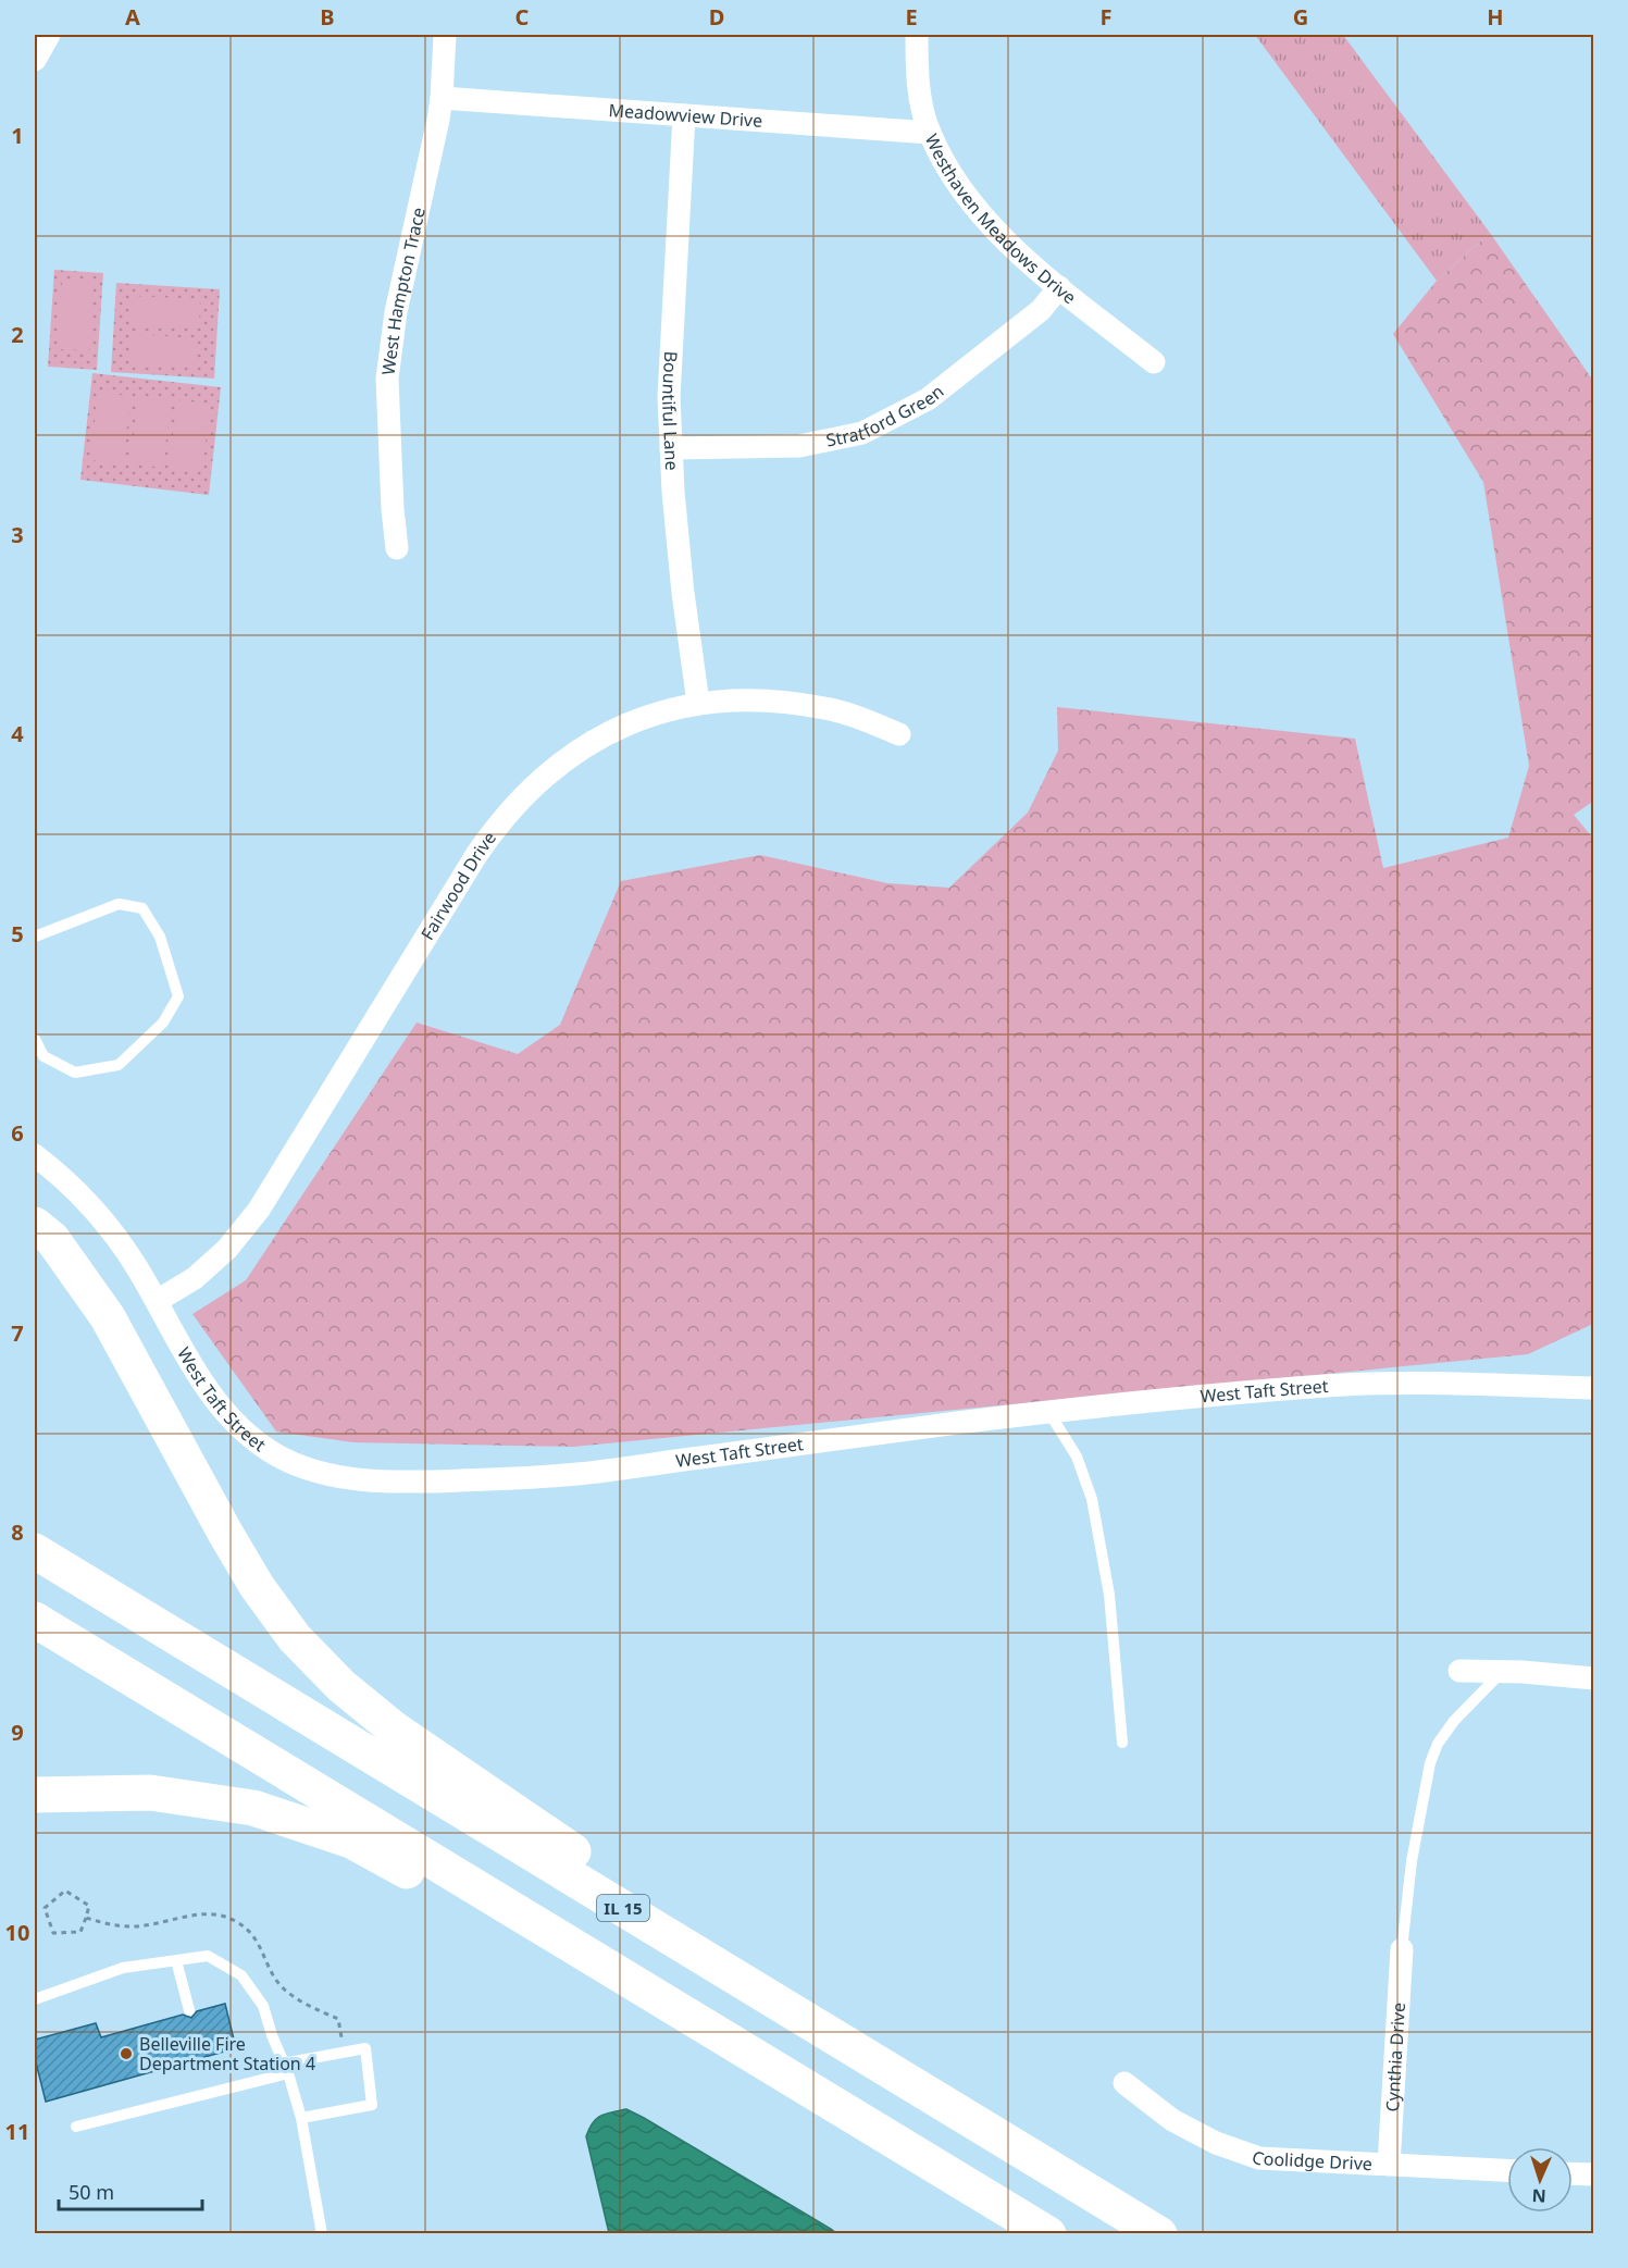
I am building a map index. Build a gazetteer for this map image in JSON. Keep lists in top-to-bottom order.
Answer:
{
  "streets": {
    "highway": ["IL 15"],
    "street": [
      "Meadowview Drive",
      "Westhaven Meadows Drive",
      "West Hampton Trace",
      "Bountiful Lane",
      "Stratford Green",
      "Fairwood Drive",
      "West Taft Street",
      "Cynthia Drive",
      "Coolidge Drive"
    ]
  },
  "crossings": [
    ["Meadowview Drive", "Westhaven Meadows Drive"],
    ["Meadowview Drive", "West Hampton Trace"],
    ["Meadowview Drive", "Bountiful Lane"],
    ["Westhaven Meadows Drive", "Stratford Green"],
    ["Bountiful Lane", "Stratford Green"],
    ["Bountiful Lane", "Fairwood Drive"],
    ["Fairwood Drive", "West Taft Street"],
    ["Cynthia Drive", "Coolidge Drive"]
  ],
  "places": ["Belleville Fire Department Station 4"],
  "scale_bar": "50 m",
  "north": "bottom",
  "grid": {
    "columns": [
      "A",
      "B",
      "C",
      "D",
      "E",
      "F",
      "G",
      "H"
    ],
    "rows": [
      "1",
      "2",
      "3",
      "4",
      "5",
      "6",
      "7",
      "8",
      "9",
      "10",
      "11"
    ]
  }
}
